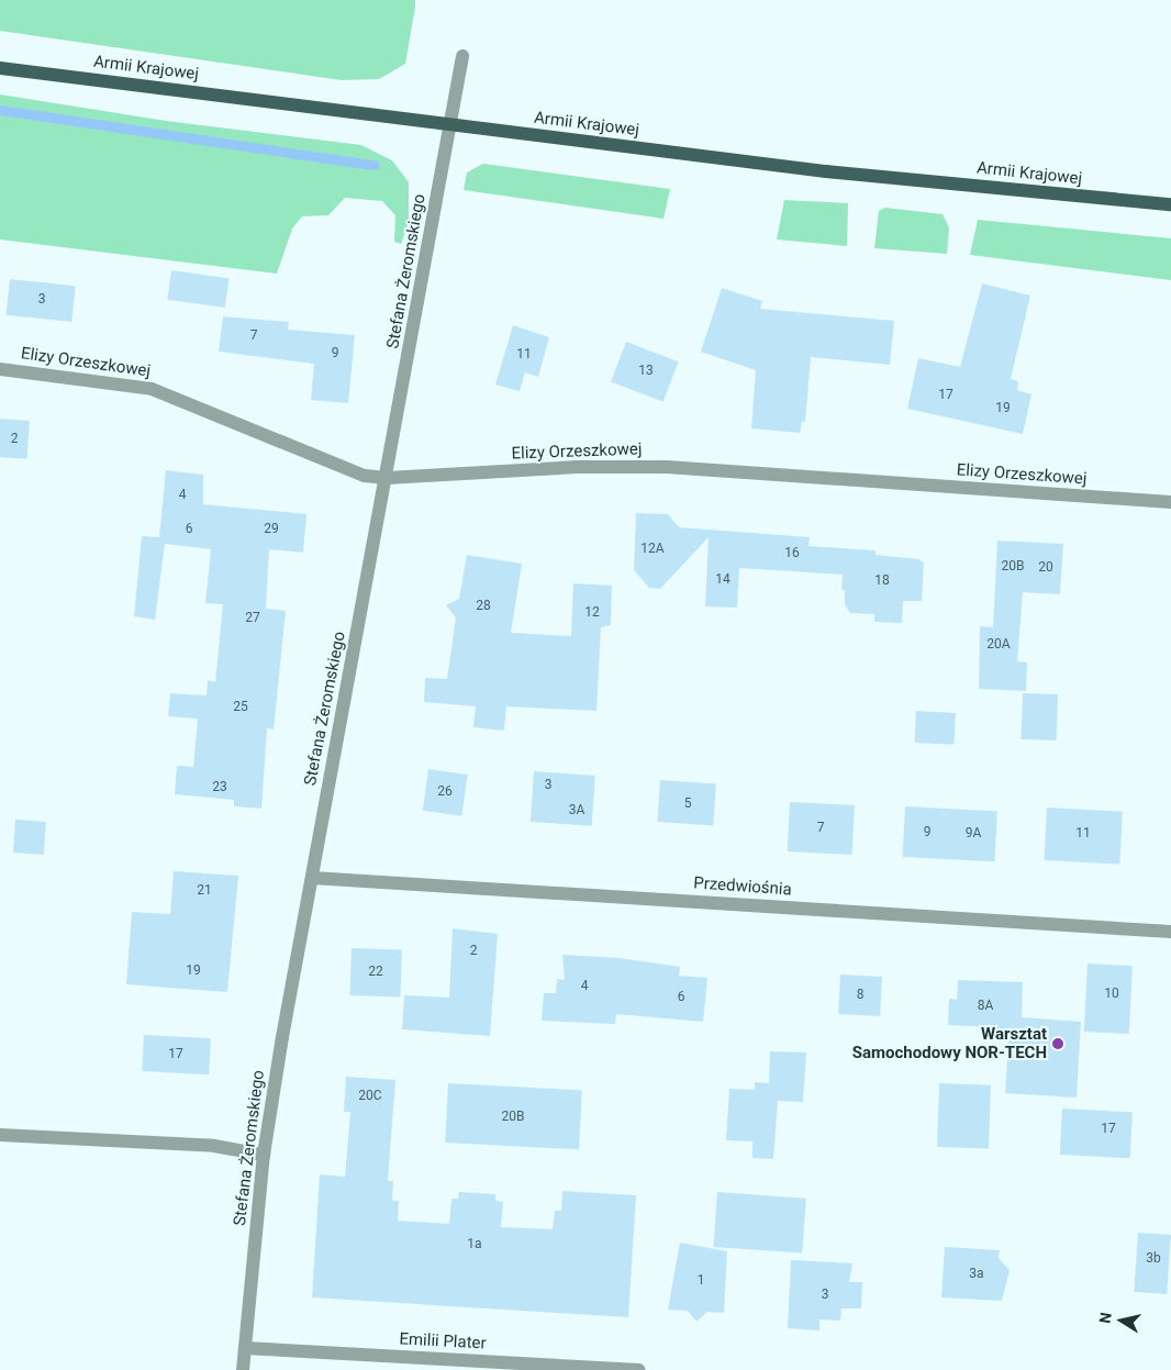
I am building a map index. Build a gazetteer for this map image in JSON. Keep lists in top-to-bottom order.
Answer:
{
  "streets": {
    "main road": ["Armii Krajowej"],
    "street": [
      "Stefana Żeromskiego",
      "Elizy Orzeszkowej",
      "Przedwiośnia",
      "Emilii Plater"
    ]
  },
  "crossings": [
    ["Armii Krajowej", "Stefana Żeromskiego"],
    ["Stefana Żeromskiego", "Elizy Orzeszkowej"],
    ["Stefana Żeromskiego", "Przedwiośnia"],
    ["Stefana Żeromskiego", "Emilii Plater"]
  ],
  "places": ["Warsztat Samochodowy NOR-TECH"],
  "house_numbers": [
    "3",
    "7",
    "9",
    "11",
    "13",
    "17",
    "19",
    "2",
    "4",
    "6",
    "29",
    "12A",
    "16",
    "20B",
    "20",
    "14",
    "18",
    "28",
    "12",
    "27",
    "20A",
    "25",
    "3",
    "23",
    "26",
    "5",
    "3A",
    "7",
    "9",
    "9A",
    "11",
    "21",
    "2",
    "19",
    "22",
    "4",
    "10",
    "8",
    "6",
    "8A",
    "17",
    "20C",
    "20B",
    "17",
    "1a",
    "3b",
    "3a",
    "1",
    "3"
  ],
  "north": "left"
}
